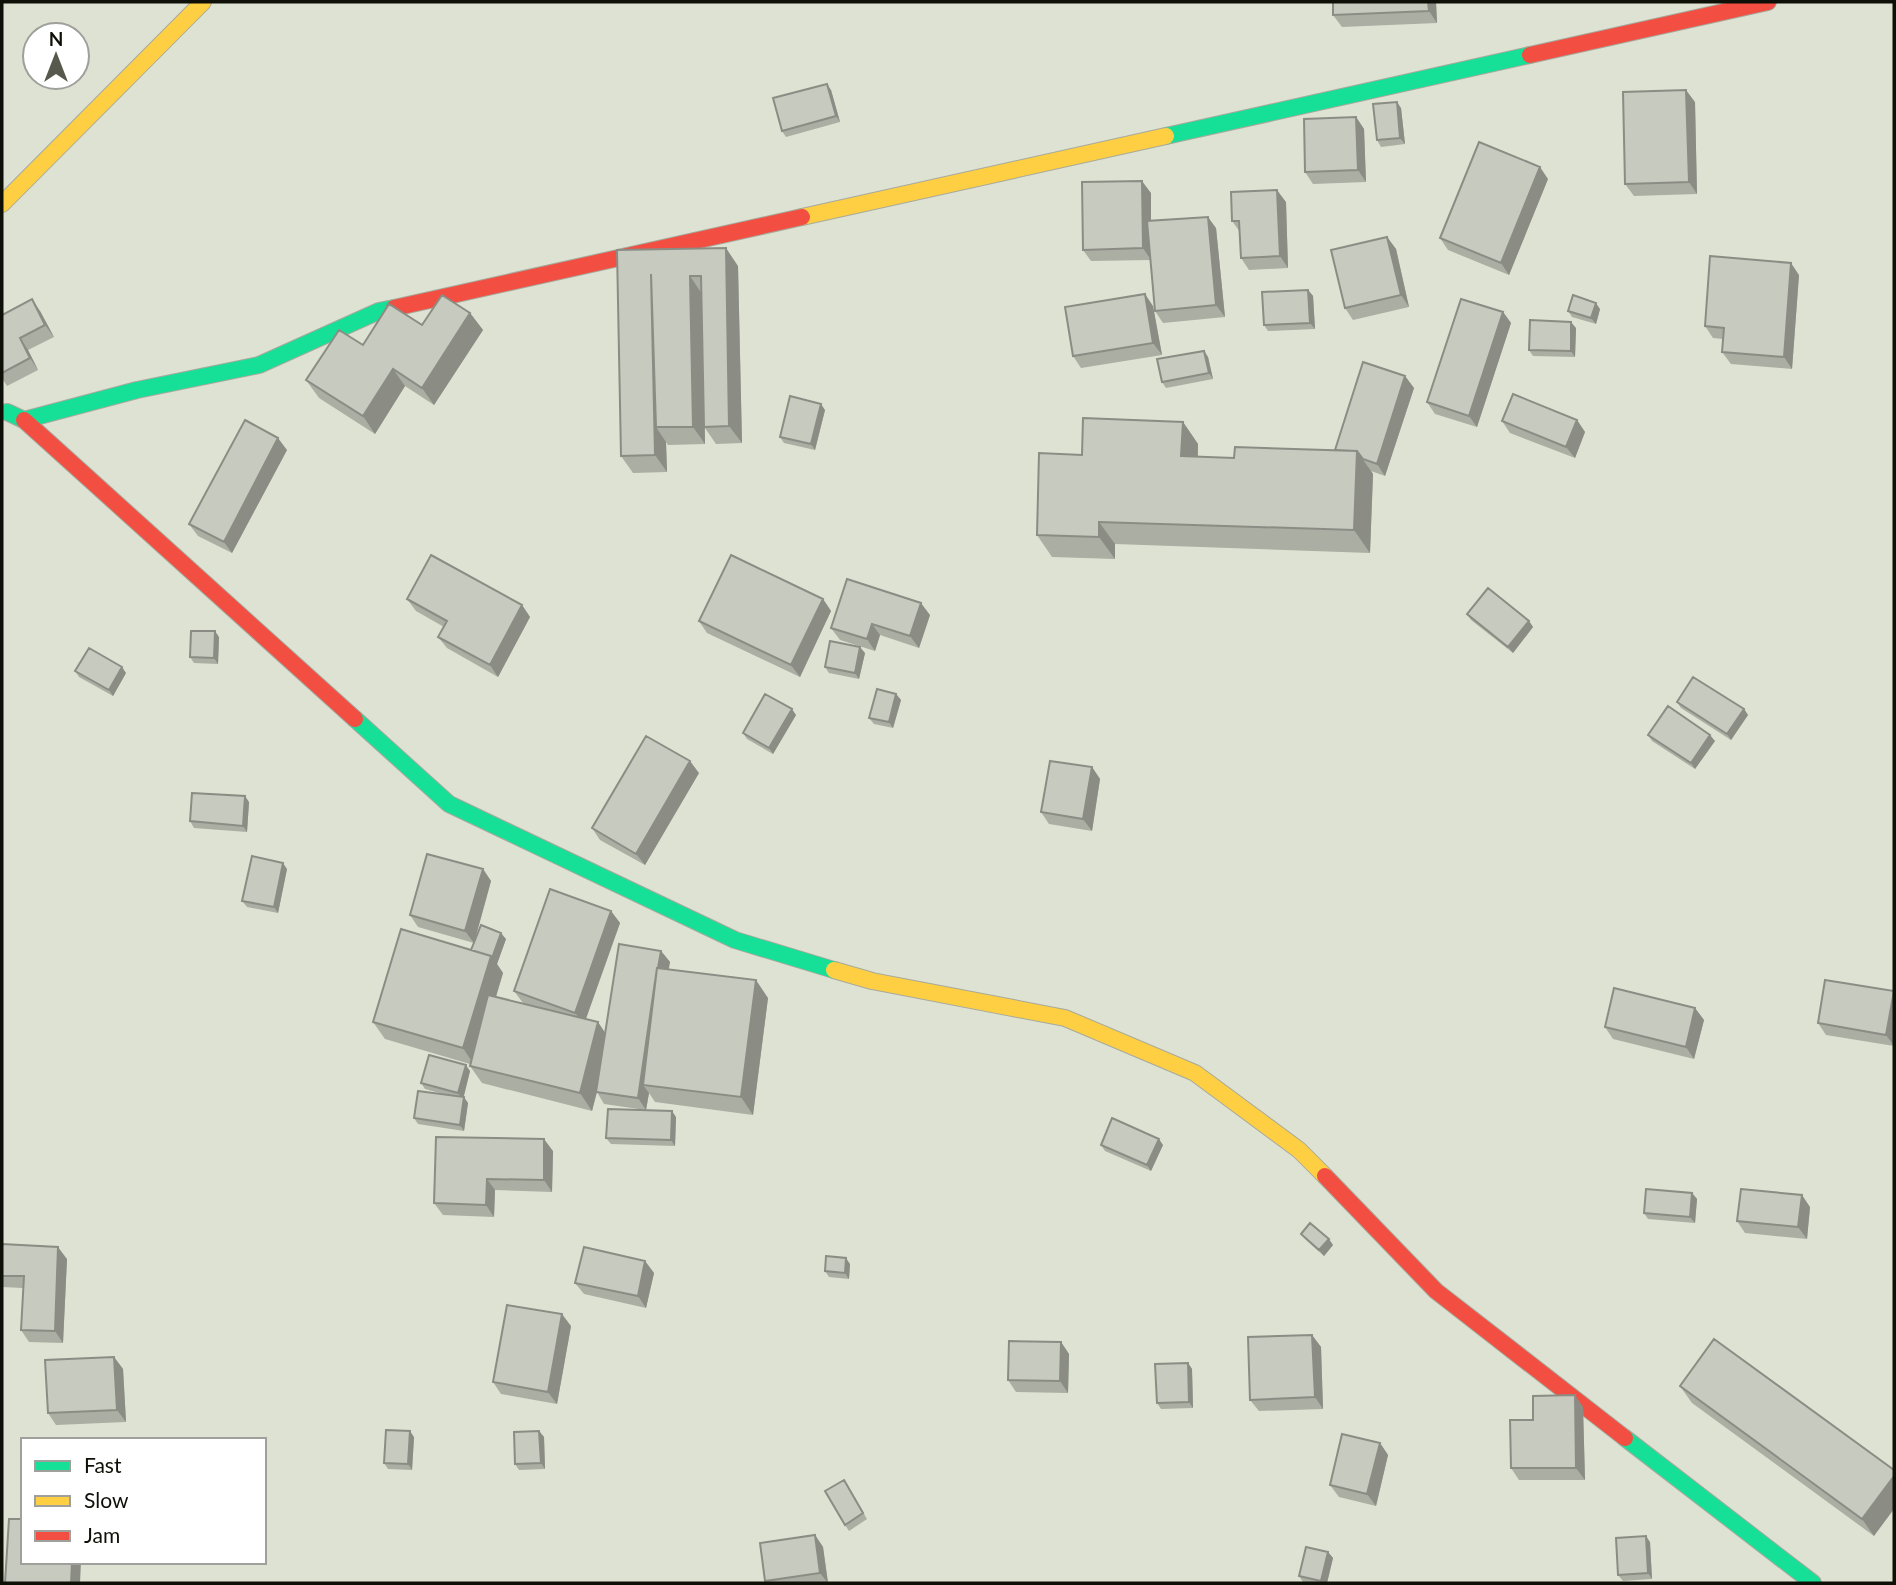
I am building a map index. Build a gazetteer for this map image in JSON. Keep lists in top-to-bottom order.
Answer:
{
  "legend": ["Fast", "Slow", "Jam"],
  "north": "top"
}
